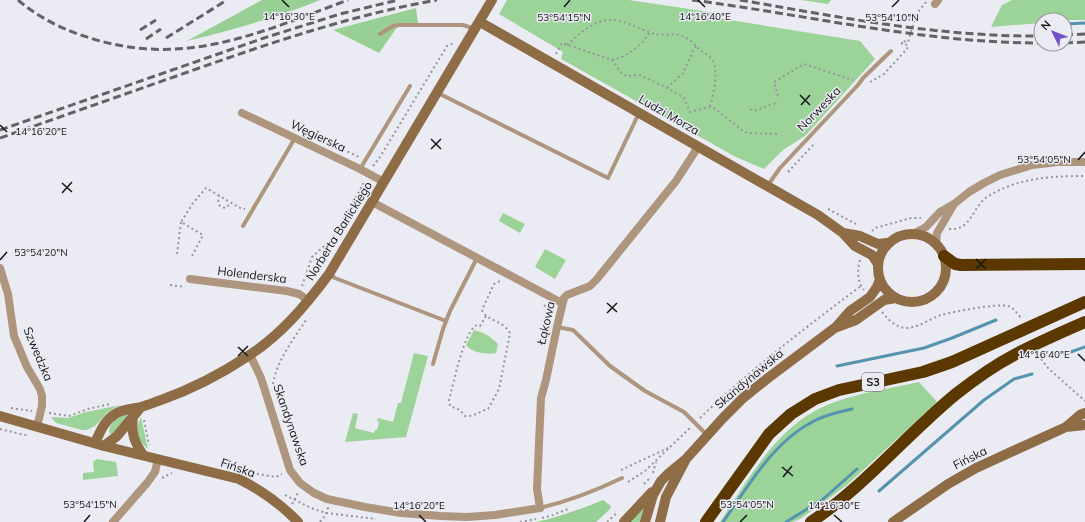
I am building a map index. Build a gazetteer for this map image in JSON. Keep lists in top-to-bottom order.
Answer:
{
  "streets": {
    "highway": ["S3"],
    "street": [
      "Ludzi Morza",
      "Węgierska",
      "Norberta Barlickiego",
      "Holenderska",
      "Łąkowa",
      "Szwedzka",
      "Skandynawska",
      "Fińska"
    ],
    "lane": ["Norweska"]
  },
  "crossings": [
    ["Norweska", "Ludzi Morza"],
    ["Ludzi Morza", "Norberta Barlickiego"],
    ["Ludzi Morza", "Łąkowa"],
    ["Ludzi Morza", "Skandynawska"],
    ["Węgierska", "Norberta Barlickiego"],
    ["Norberta Barlickiego", "Holenderska"],
    ["Norberta Barlickiego", "Skandynawska"],
    ["Łąkowa", "Skandynawska"]
  ],
  "north": "top left",
  "coordinates": [
    "14°16'30\"E",
    "14°16'40\"E",
    "53°54'15\"N",
    "53°54'10\"N",
    "14°16'20\"E",
    "53°54'05\"N",
    "53°54'20\"N"
  ]
}
